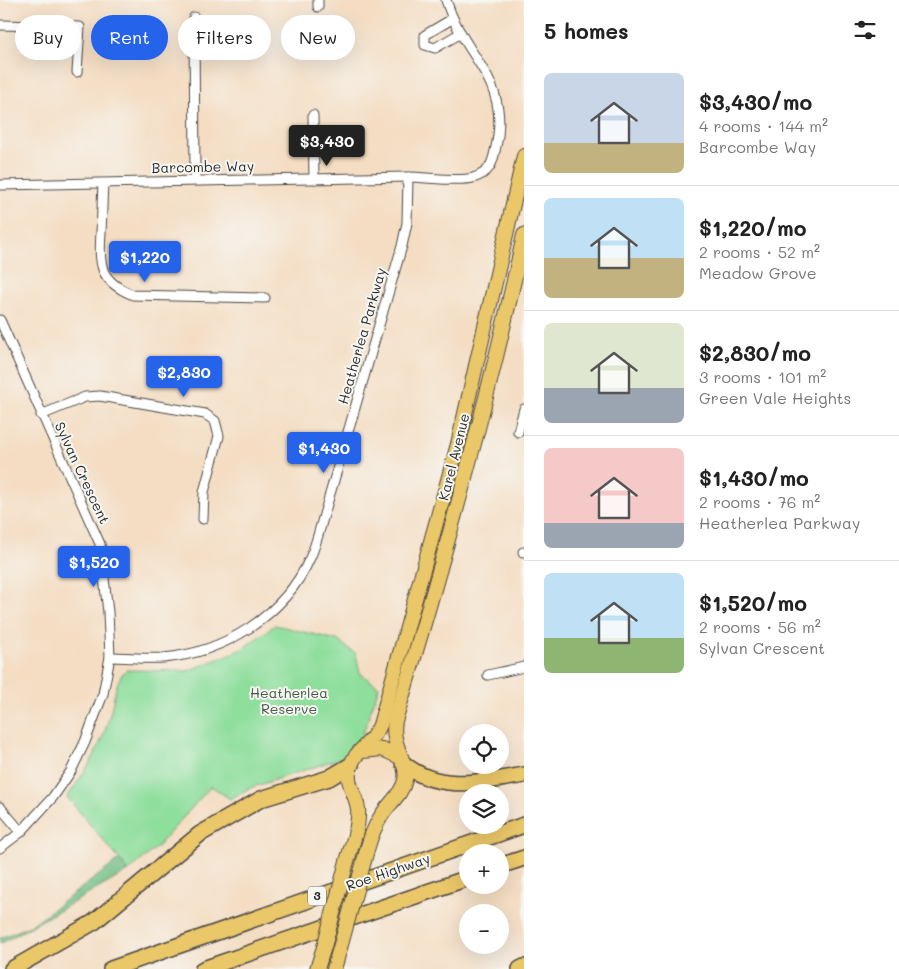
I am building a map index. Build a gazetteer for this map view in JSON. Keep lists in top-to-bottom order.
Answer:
{
  "streets": {
    "highway": ["Roe Highway", "3"],
    "main road": ["Karel Avenue"],
    "street": ["Barcombe Way", "Heatherlea Parkway", "Sylvan Crescent"]
  },
  "crossings": [
    ["Barcombe Way", "Heatherlea Parkway"],
    ["Heatherlea Parkway", "Sylvan Crescent"]
  ],
  "parks": ["Heatherlea Reserve"],
  "page": {
    "heading": "5 homes",
    "chip": [
      "Buy",
      "Rent",
      "Filters",
      "New"
    ],
    "list": [
      {
        "name": "$3,430/mo",
        "note": "4 rooms · 144 m² · Barcombe Way"
      },
      {
        "name": "$1,220/mo",
        "note": "2 rooms · 52 m² · Meadow Grove"
      },
      {
        "name": "$2,830/mo",
        "note": "3 rooms · 101 m² · Green Vale Heights"
      },
      {
        "name": "$1,430/mo",
        "note": "2 rooms · 76 m² · Heatherlea Parkway"
      },
      {
        "name": "$1,520/mo",
        "note": "2 rooms · 56 m² · Sylvan Crescent"
      }
    ],
    "price": [
      "$3,430",
      "$1,220",
      "$2,830",
      "$1,430",
      "$1,520"
    ],
    "map_buttons": ["+", "−"]
  }
}
